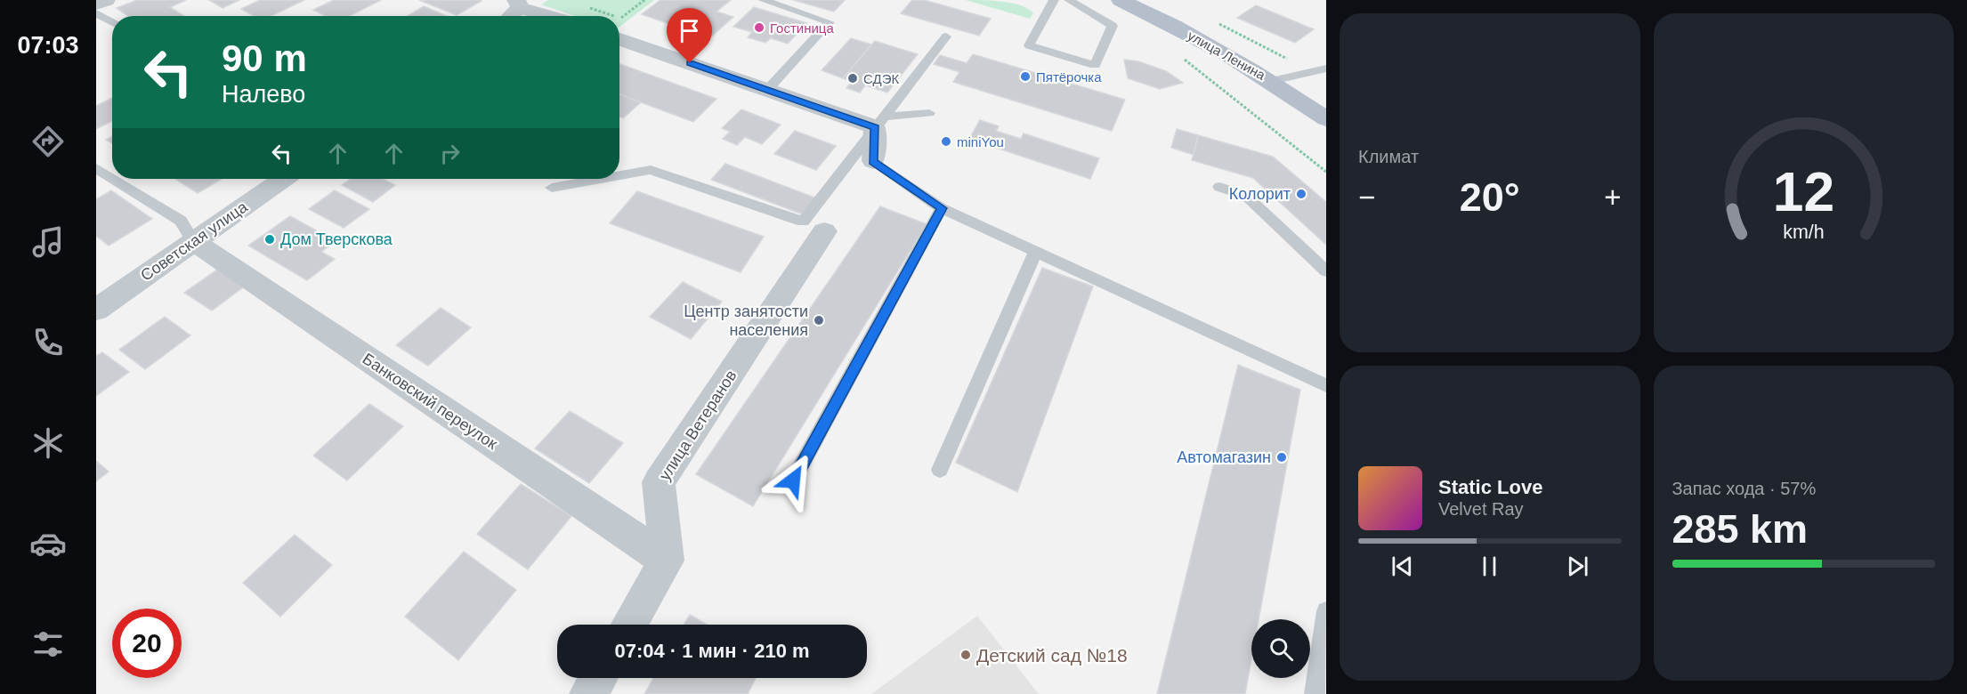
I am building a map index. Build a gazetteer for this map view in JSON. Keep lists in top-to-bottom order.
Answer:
{
  "streets": {
    "main road": ["улица Ленина"],
    "street": ["Советская улица", "Банковский переулок", "улица Ветеранов"]
  },
  "crossings": [
    ["Советская улица", "Банковский переулок"],
    ["Банковский переулок", "улица Ветеранов"]
  ],
  "places": [
    "Гостиница",
    "Пятёрочка",
    "СДЭК",
    "miniYou",
    "Колорит",
    "Дом Тверскова",
    "Центр занятости населения",
    "Автомагазин",
    "Детский сад №18"
  ],
  "page": {
    "tabs": "07:03",
    "tile": [
      "Климат",
      ["Запас хода · 57%", "285 km"]
    ],
    "turn": ["90 m", "Налево"],
    "heat": ["−", "20°", "+"],
    "song": ["Static Love", "Velvet Ray"],
    "limit": "20",
    "trip": "07:04 · 1 мин · 210 m",
    "gauge": ["12", "km/h"]
  }
}
